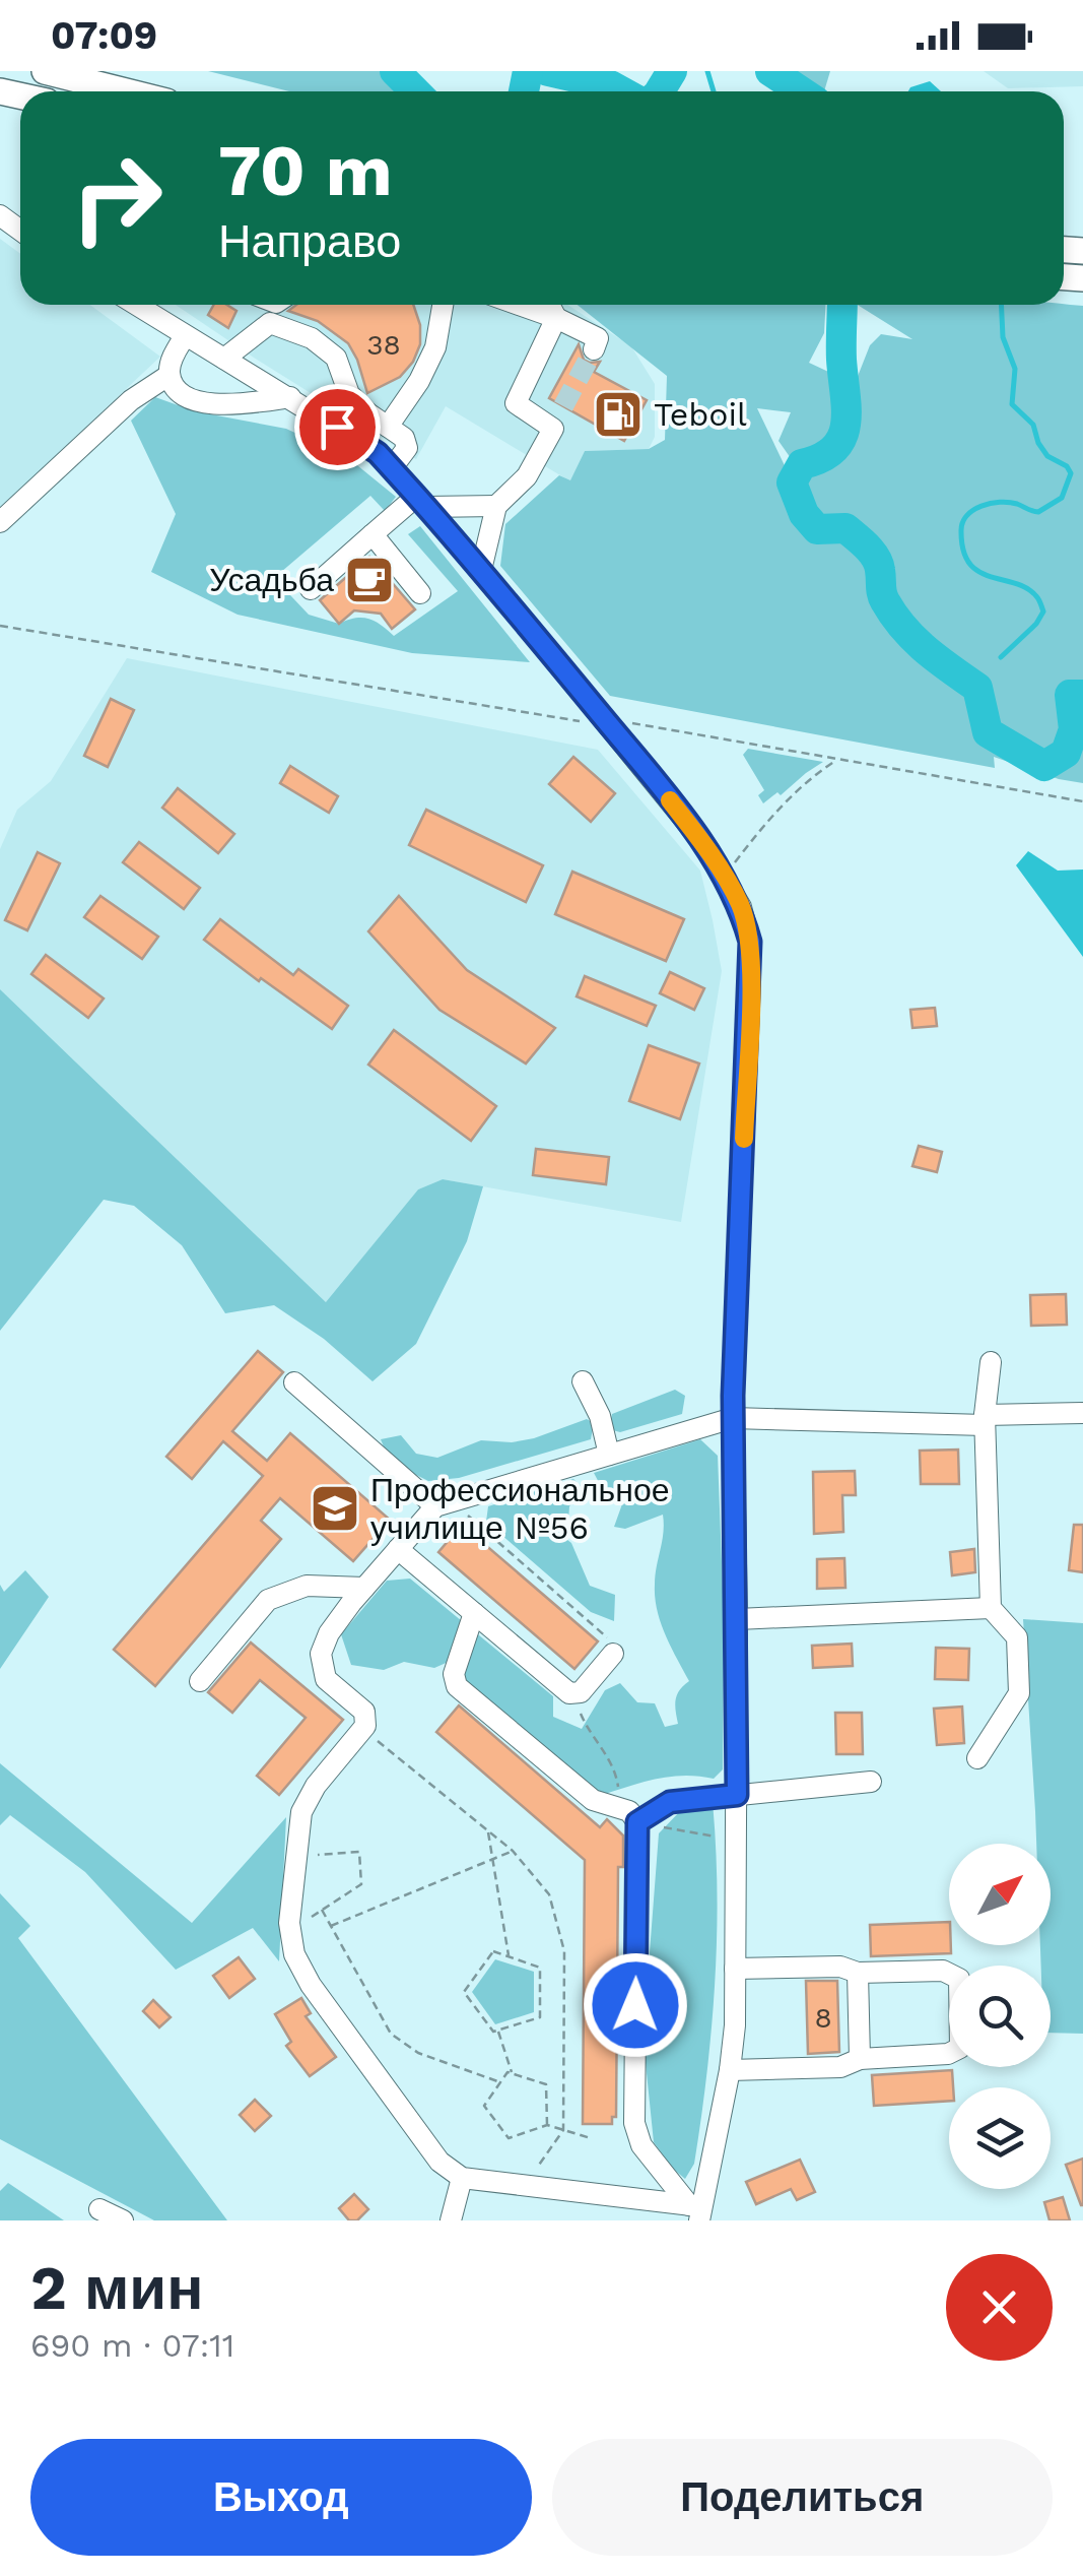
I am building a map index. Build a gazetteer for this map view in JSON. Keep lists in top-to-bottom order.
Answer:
{
  "places": {
    "fuel station": ["Teboil"],
    "cafe": ["Усадьба"],
    "school or university": ["Профессиональное училище №56"]
  },
  "house_numbers": ["38", "8"],
  "north": "top right",
  "page": {
    "status": "07:09",
    "turn": ["70 m", "Направо"],
    "heading": ["2 мин", "690 m · 07:11"],
    "buttons": ["Выход", "Поделиться"]
  }
}
